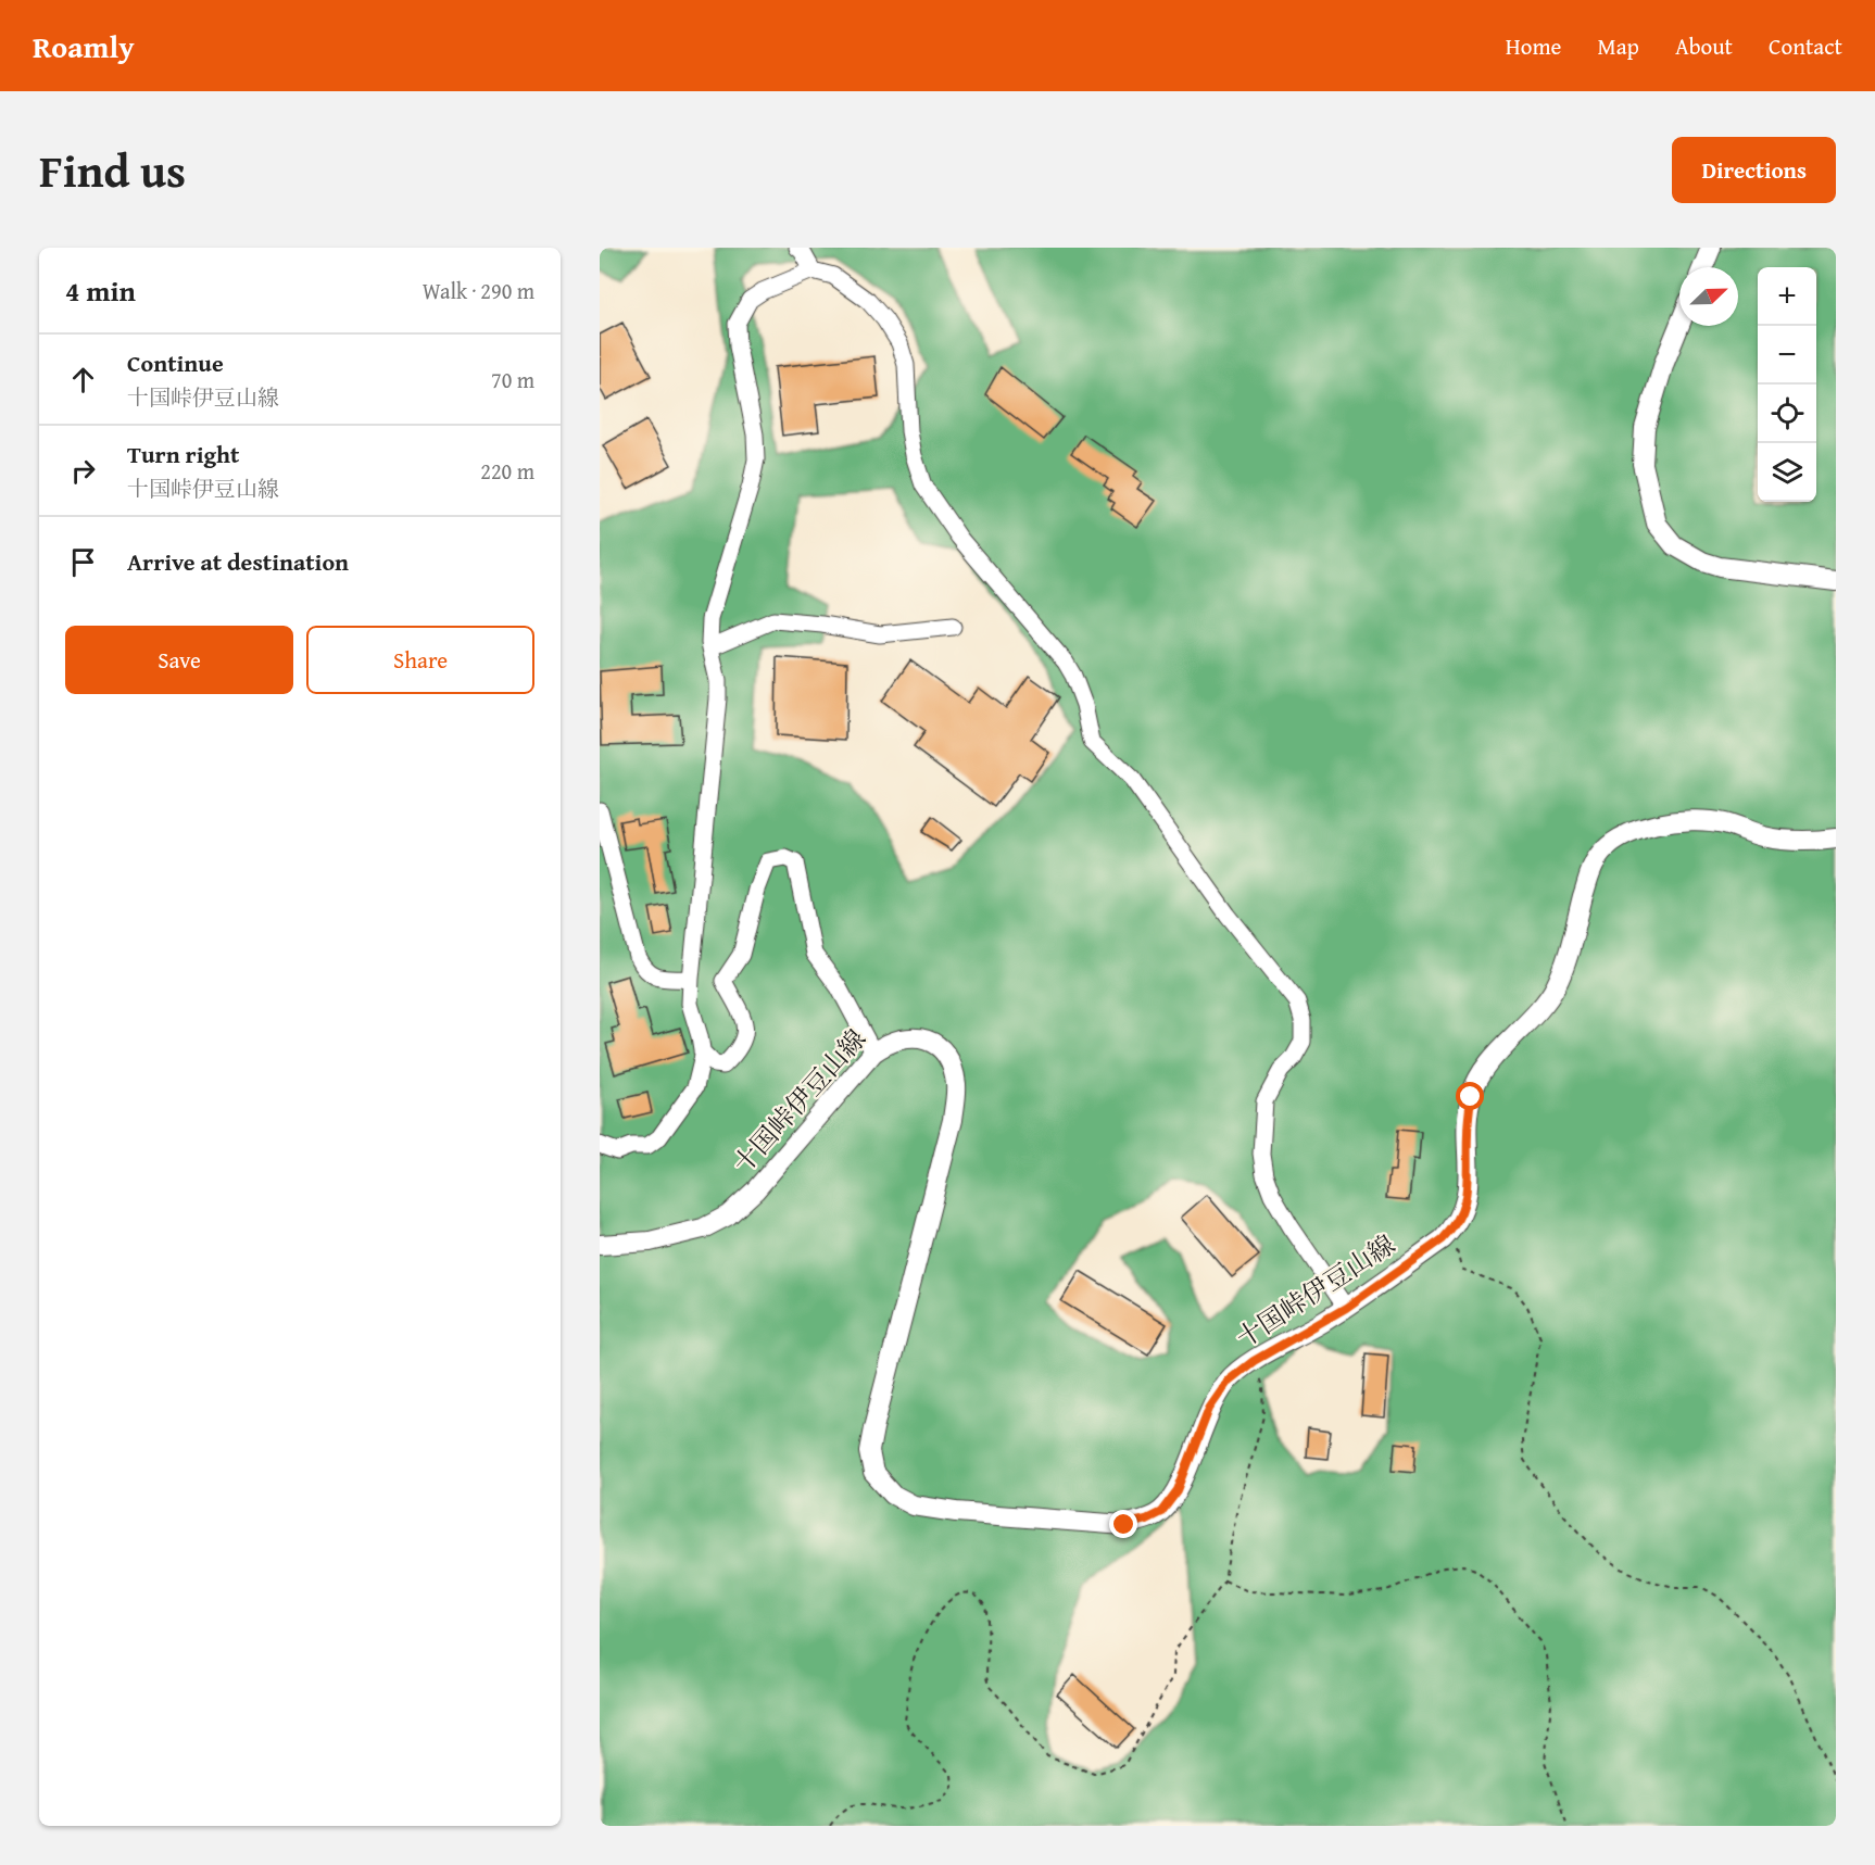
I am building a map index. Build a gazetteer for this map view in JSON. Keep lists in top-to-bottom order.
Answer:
{
  "streets": {
    "main road": ["十国峠伊豆山線"]
  },
  "north": "top right",
  "page": {
    "header": "Roamly",
    "nav": [
      "Home",
      "Map",
      "About",
      "Contact"
    ],
    "title": "Find us",
    "buttons": [
      "Directions",
      ["Save", "Share"]
    ],
    "heading": ["4 min", "Walk · 290 m"],
    "map_buttons": ["+", "−"],
    "list": [
      ["Continue", "十国峠伊豆山線", "70 m"],
      ["Turn right", "十国峠伊豆山線", "220 m"],
      "Arrive at destination"
    ]
  }
}
